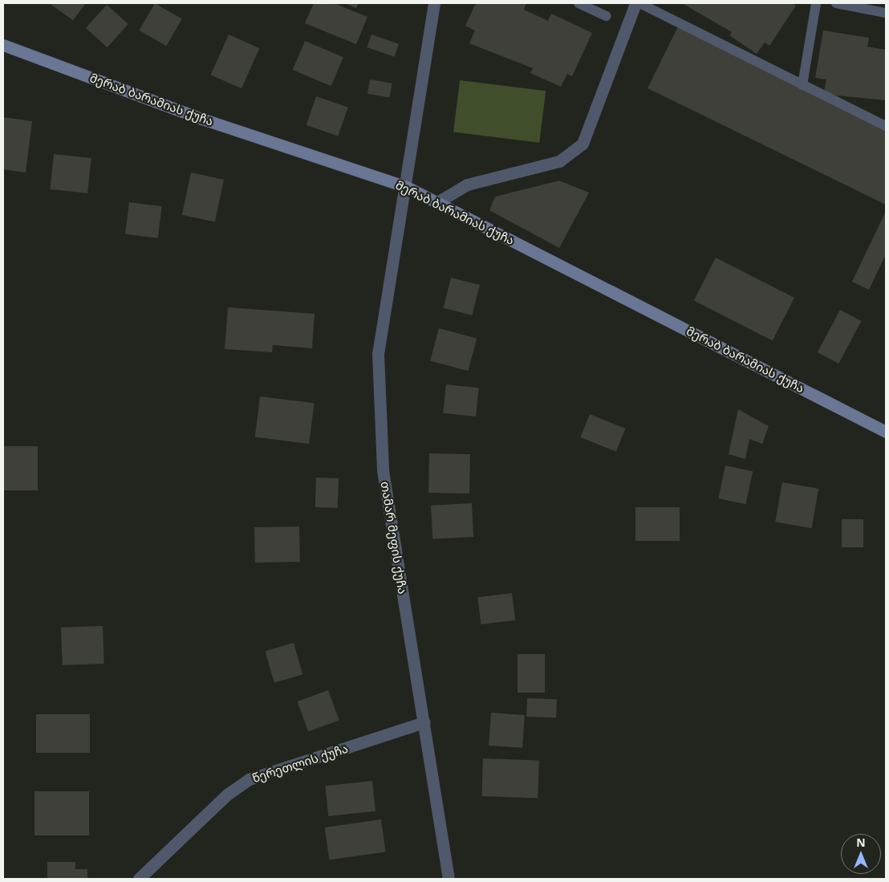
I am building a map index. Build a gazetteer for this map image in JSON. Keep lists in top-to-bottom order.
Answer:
{
  "streets": {
    "main road": ["მერაბ ბარამიას ქუჩა"],
    "street": ["თამარ მეფის ქუჩა", "წერეთლის ქუჩა"]
  },
  "crossings": [
    ["მერაბ ბარამიას ქუჩა", "თამარ მეფის ქუჩა"],
    ["თამარ მეფის ქუჩა", "წერეთლის ქუჩა"]
  ],
  "north": "top"
}
